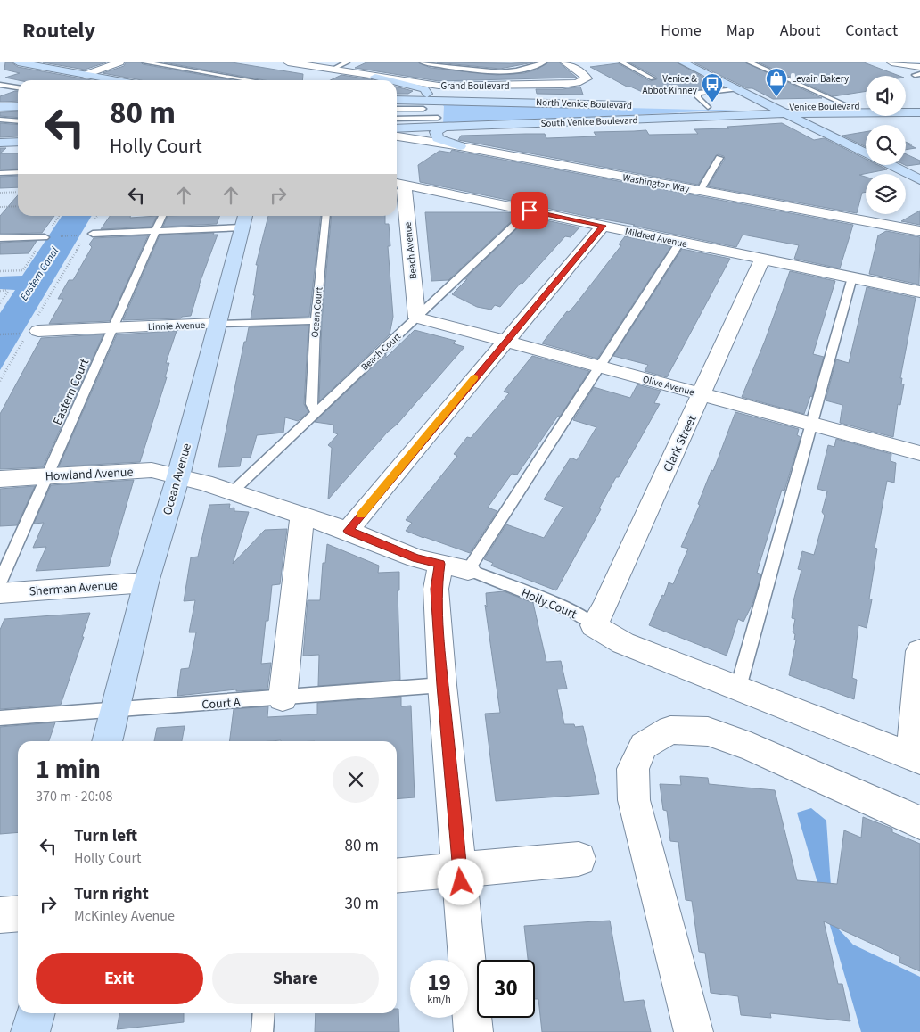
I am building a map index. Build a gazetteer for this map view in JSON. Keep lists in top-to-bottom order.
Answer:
{
  "streets": {
    "main road": [
      "North Venice Boulevard",
      "Venice Boulevard",
      "South Venice Boulevard",
      "Ocean Avenue"
    ],
    "street": [
      "Grand Boulevard",
      "Washington Way",
      "Mildred Avenue",
      "Beach Avenue",
      "Linnie Avenue",
      "Olive Avenue",
      "Clark Street",
      "Howland Avenue",
      "Sherman Avenue",
      "Holly Court"
    ],
    "lane": [
      "Ocean Court",
      "Beach Court",
      "Eastern Court",
      "Court A"
    ]
  },
  "crossings": [
    ["Venice Boulevard", "South Venice Boulevard"],
    ["Mildred Avenue", "Beach Avenue"],
    ["Mildred Avenue", "Beach Court"],
    ["Mildred Avenue", "Clark Street"],
    ["Beach Avenue", "Beach Court"],
    ["Beach Avenue", "Olive Avenue"],
    ["Ocean Court", "Linnie Avenue"],
    ["Ocean Court", "Beach Court"],
    ["Linnie Avenue", "Eastern Court"],
    ["Linnie Avenue", "Ocean Avenue"],
    ["Beach Court", "Olive Avenue"],
    ["Beach Court", "Holly Court"],
    ["Olive Avenue", "Clark Street"],
    ["Eastern Court", "Howland Avenue"],
    ["Clark Street", "Holly Court"],
    ["Howland Avenue", "Ocean Avenue"],
    ["Howland Avenue", "Holly Court"],
    ["Ocean Avenue", "Sherman Avenue"],
    ["Ocean Avenue", "Holly Court"],
    ["Ocean Avenue", "Court A"]
  ],
  "water": ["Eastern Canal"],
  "places": {
    "shop": ["Levain Bakery"],
    "bus stop": ["Venice & Abbot Kinney"]
  },
  "page": {
    "header": "Routely",
    "nav": [
      "Home",
      "Map",
      "About",
      "Contact"
    ],
    "turn": ["80 m", "Holly Court"],
    "heading": ["1 min", "370 m · 20:08"],
    "list": [
      {
        "name": "Turn left",
        "note": "Holly Court",
        "value": "80 m"
      },
      {
        "name": "Turn right",
        "note": "McKinley Avenue",
        "value": "30 m"
      }
    ],
    "buttons": ["Exit", "Share"],
    "speed": "19 km/h",
    "limit": "30"
  }
}
